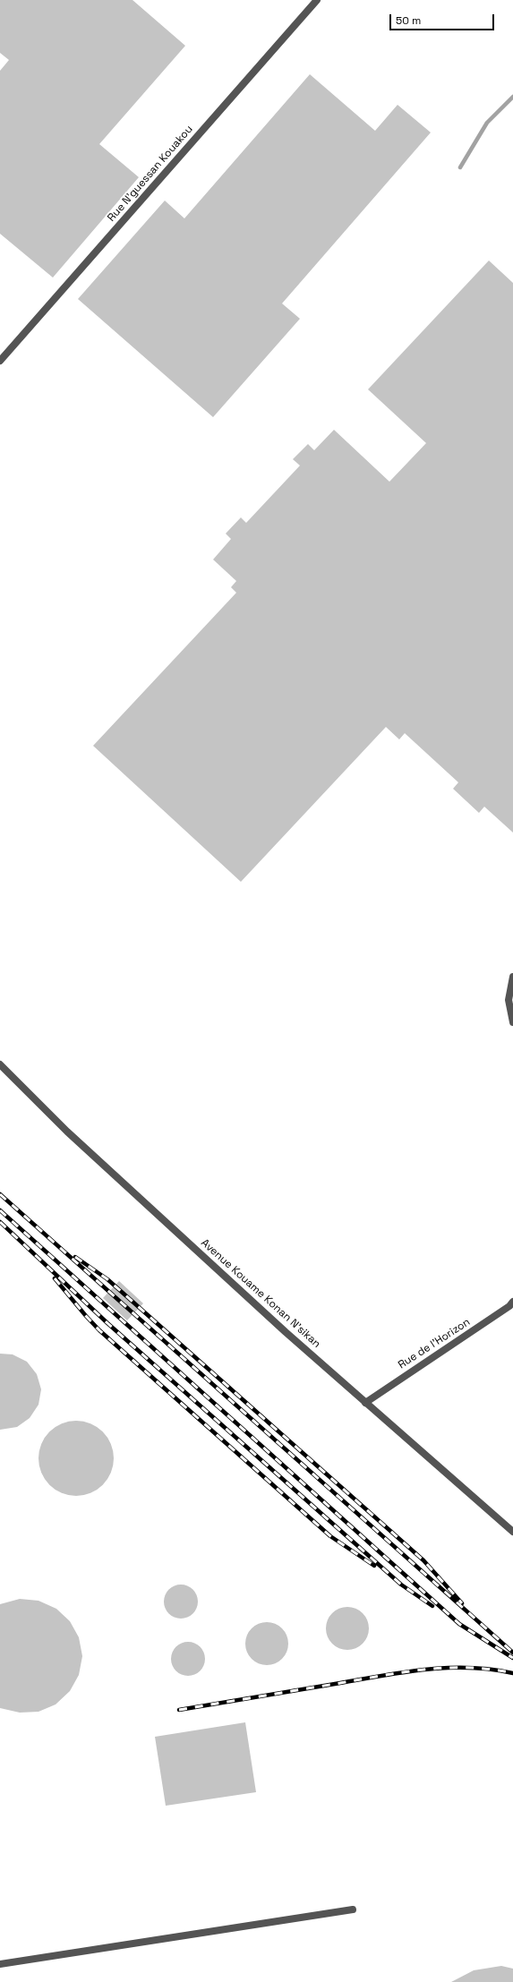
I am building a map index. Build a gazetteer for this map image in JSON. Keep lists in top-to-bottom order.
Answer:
{
  "streets": {
    "street": ["Rue N'guessan Kouakou", "Avenue Kouame Konan N'sikan", "Rue de l'Horizon"]
  },
  "crossings": [
    ["Avenue Kouame Konan N'sikan", "Rue de l'Horizon"]
  ],
  "scale_bar": "50 m"
}
